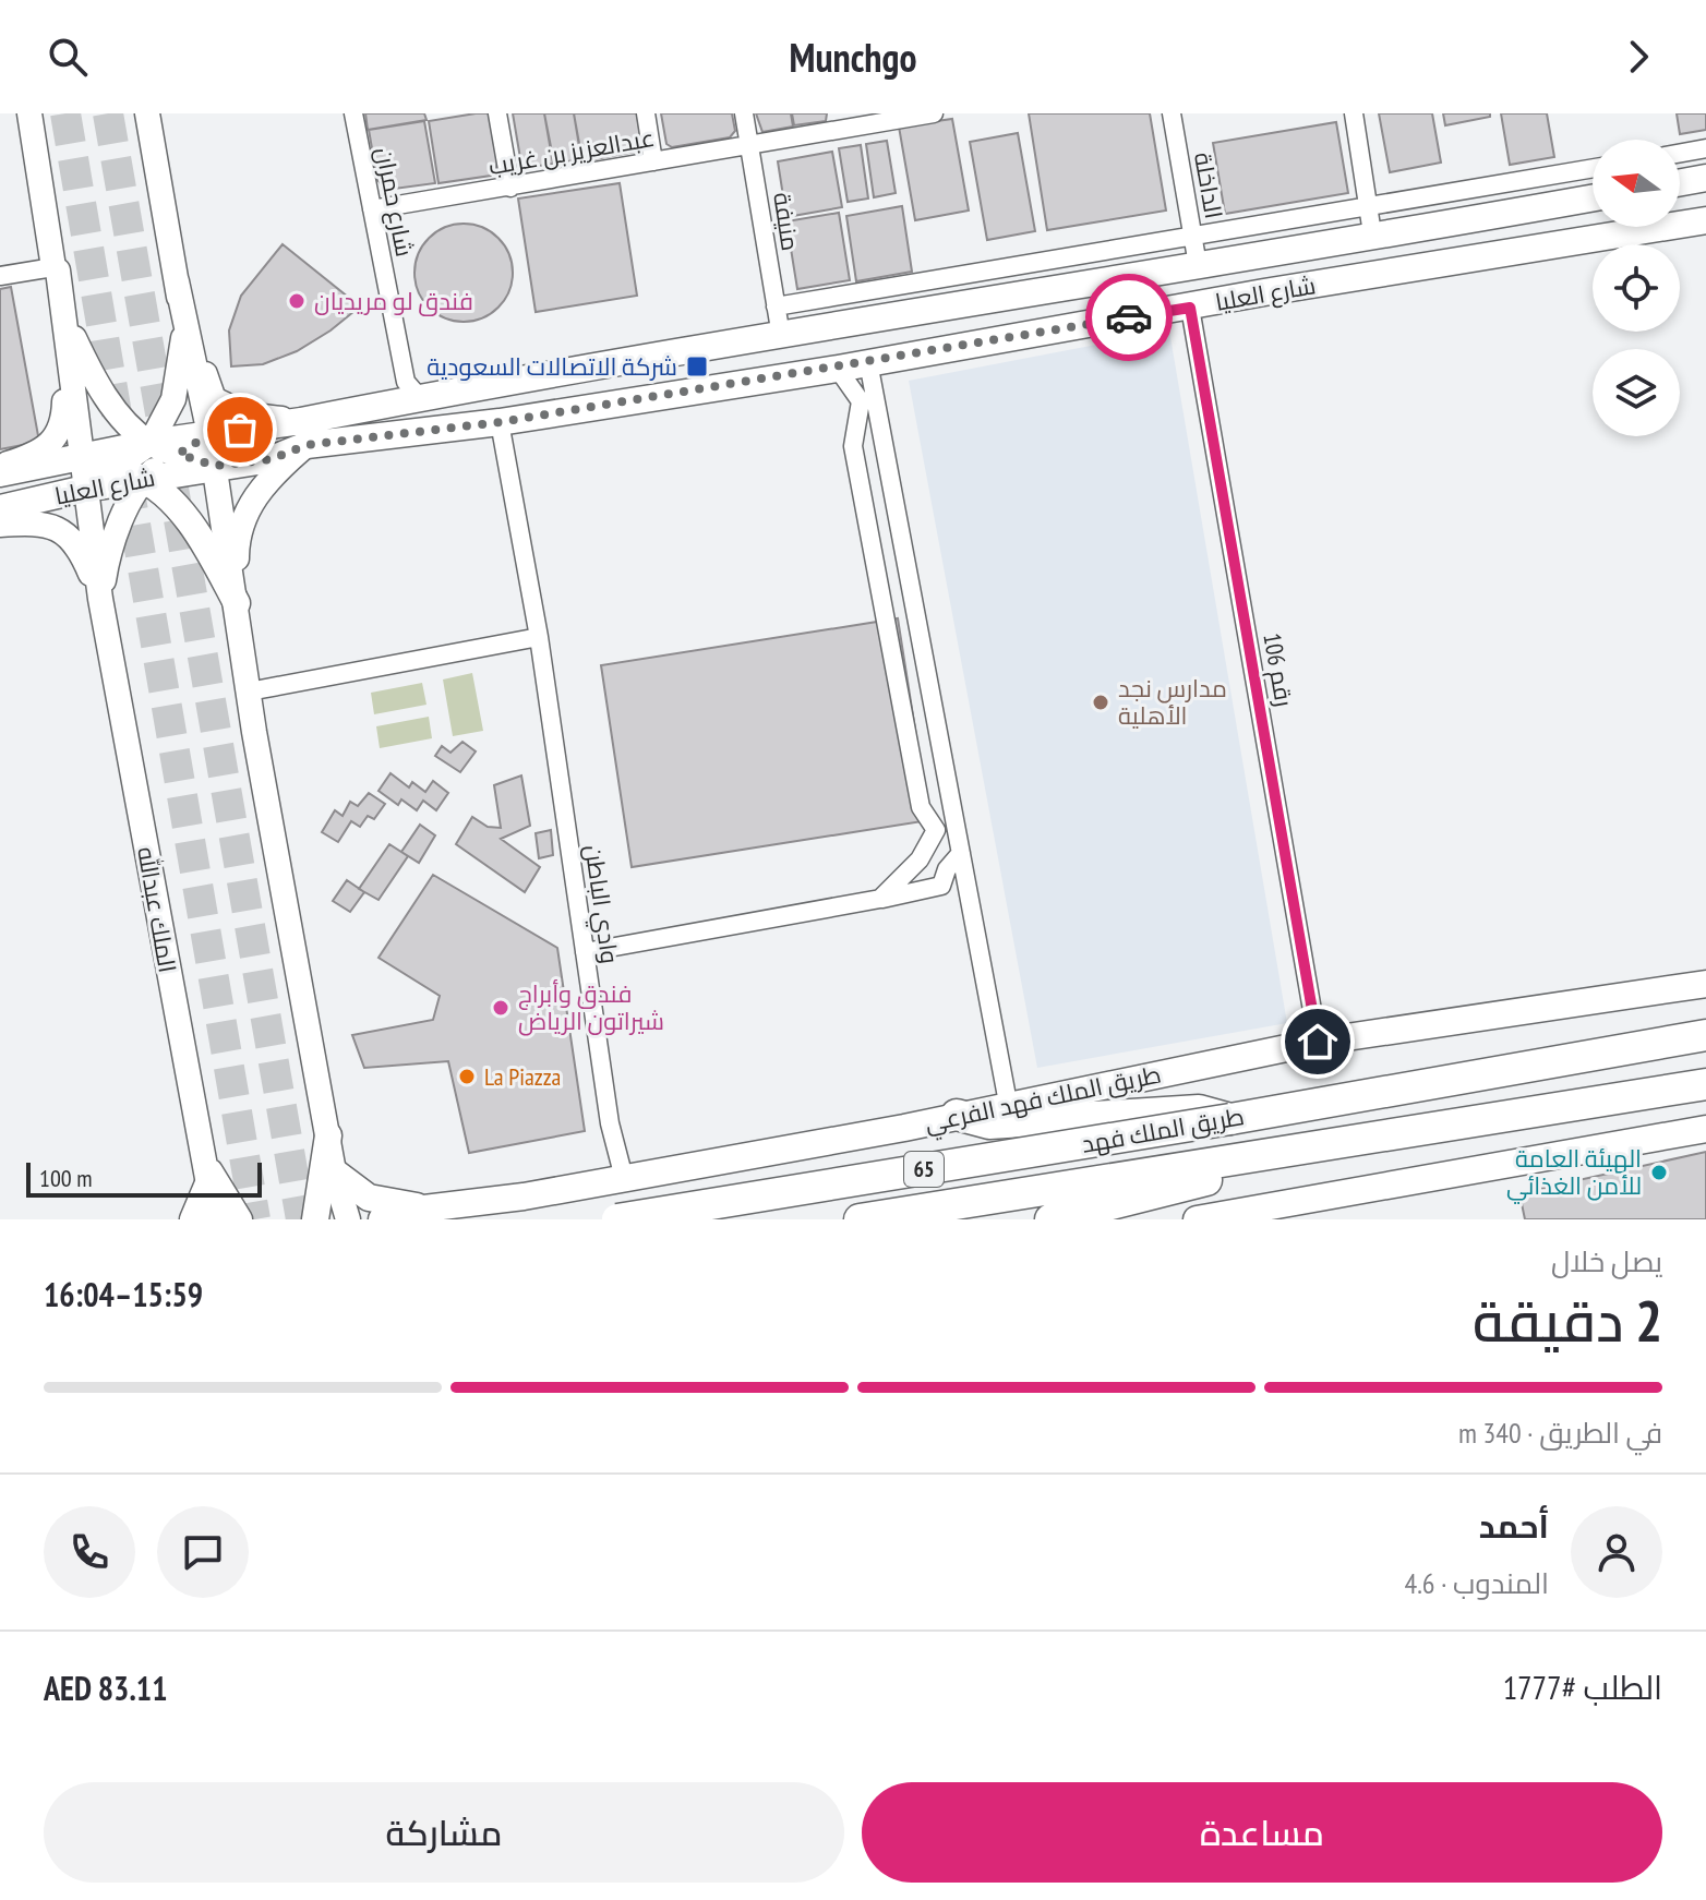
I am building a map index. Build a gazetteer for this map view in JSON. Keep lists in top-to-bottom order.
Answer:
{
  "streets": {
    "highway": ["طريق الملك فهد", "65"],
    "main road": ["شارع العليا", "الملك عبدالله", "طريق الملك فهد الفرعي"],
    "street": [
      "عبدالعزيز بن غريب",
      "الداخلة",
      "شارع حمران",
      "منيفة",
      "رقم 106",
      "وادي الباطن"
    ]
  },
  "crossings": [
    ["عبدالعزيز بن غريب", "شارع حمران"],
    ["عبدالعزيز بن غريب", "منيفة"],
    ["الداخلة", "شارع العليا"],
    ["شارع حمران", "شارع العليا"],
    ["منيفة", "شارع العليا"],
    ["شارع العليا", "رقم 106"],
    ["شارع العليا", "وادي الباطن"],
    ["رقم 106", "طريق الملك فهد الفرعي"],
    ["وادي الباطن", "طريق الملك فهد الفرعي"]
  ],
  "places": {
    "other": [
      "فندق لو مريديان",
      "مدارس نجد الأهلية",
      "فندق وأبراج شيراتون الرياض",
      "La Piazza",
      "الهيئة العامة للأمن الغذائي"
    ],
    "transit": ["شركة الاتصالات السعودية"]
  },
  "scale_bar": "100 m",
  "north": "left",
  "page": {
    "header": "Munchgo",
    "scale": "100 m",
    "heading": ["2 دقيقة", "يصل خلال", "15:59–16:04"],
    "panel": [
      "أحمد",
      "المندوب · 4.6",
      "الطلب #1777",
      "AED 83.11"
    ],
    "bar": "في الطريق · 340 m",
    "buttons": ["مساعدة", "مشاركة"]
  }
}
